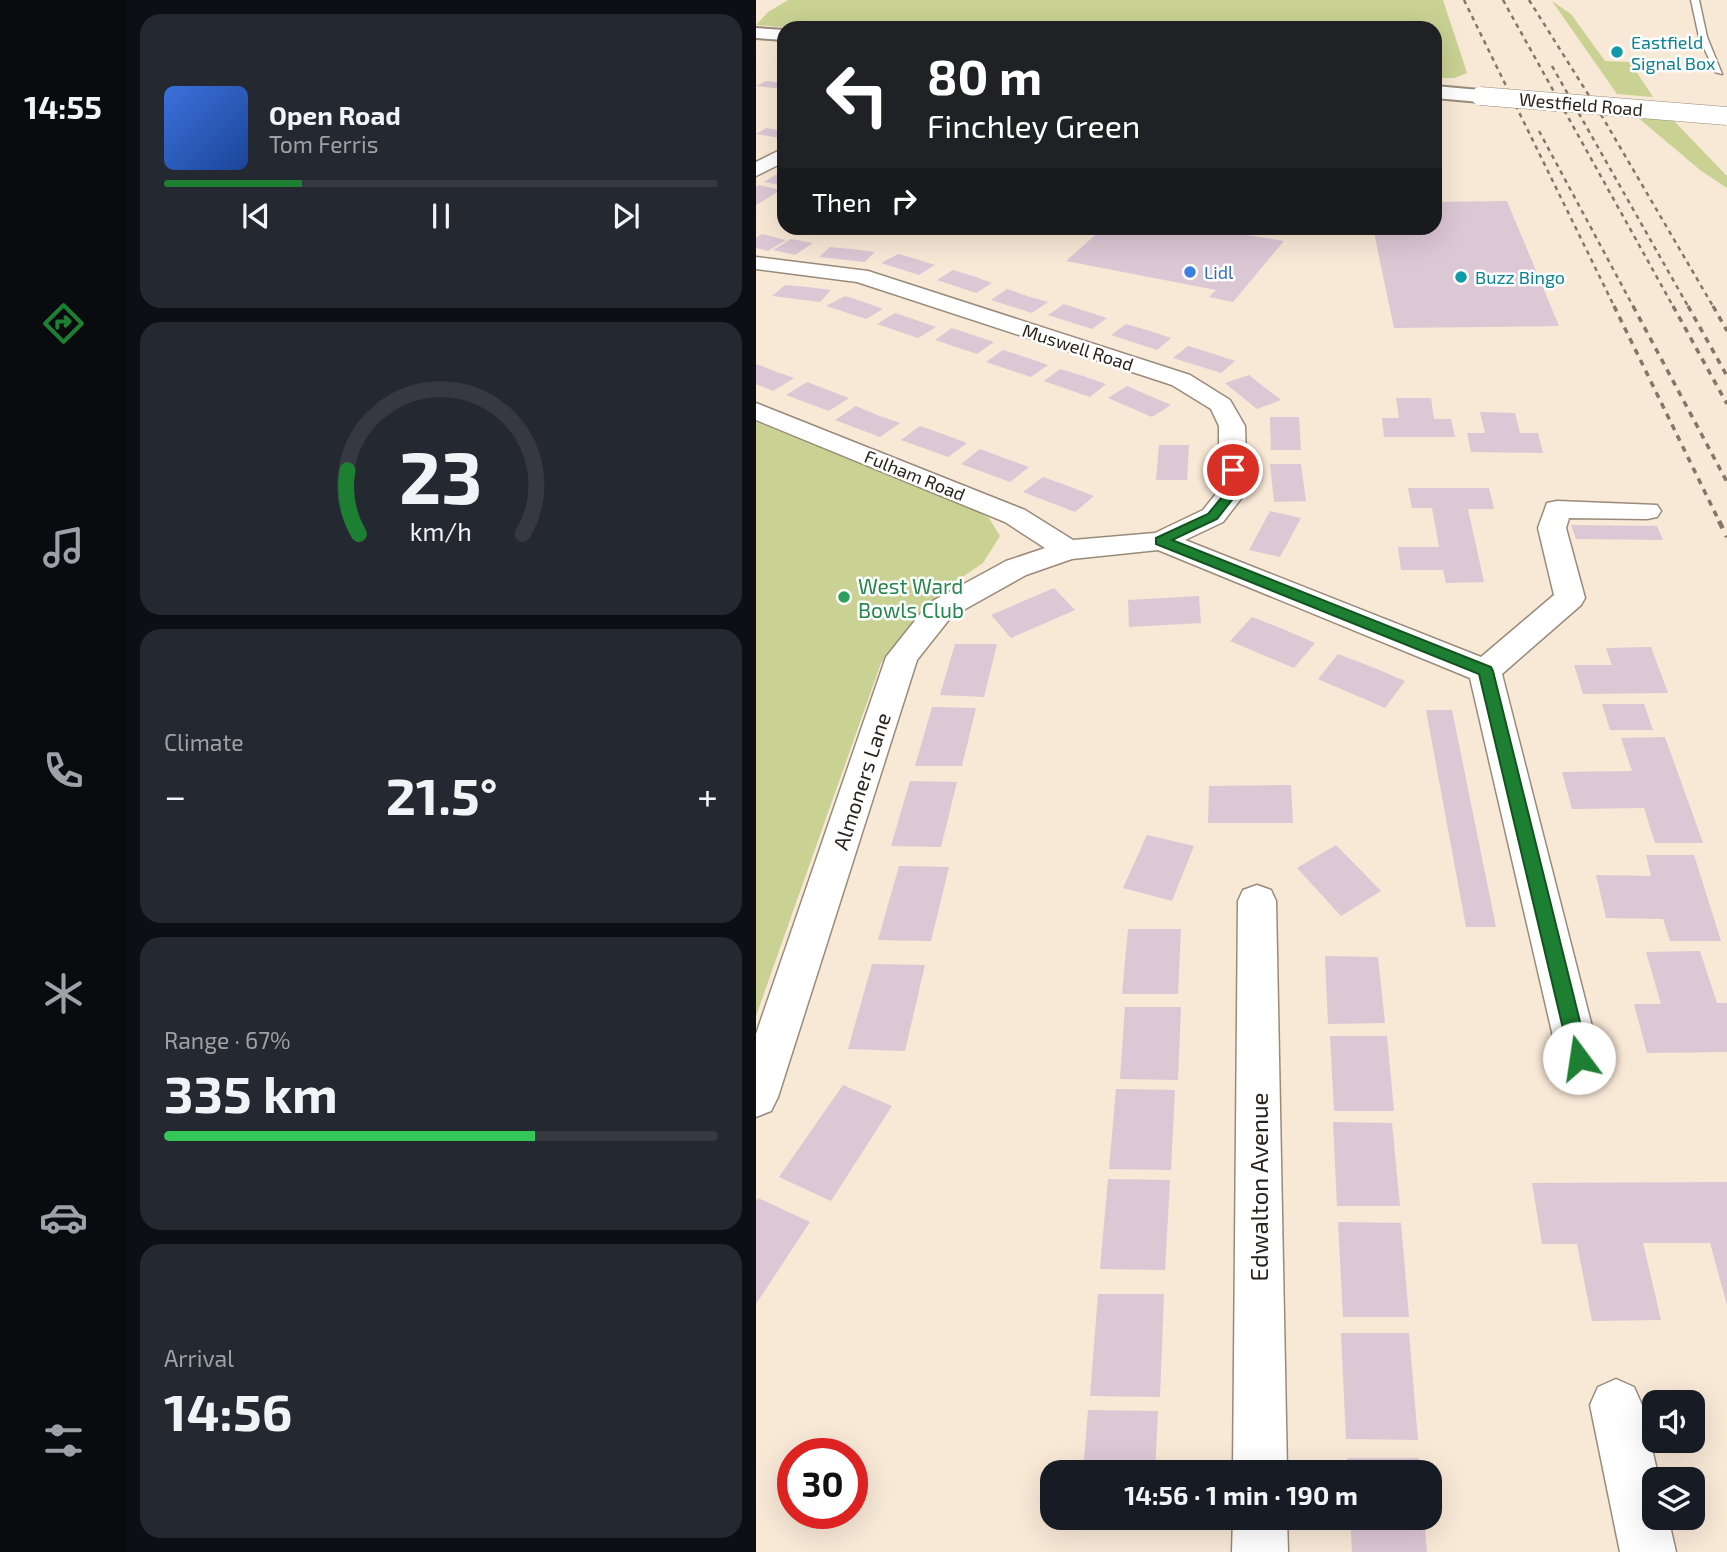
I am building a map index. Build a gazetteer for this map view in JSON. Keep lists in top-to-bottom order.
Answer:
{
  "streets": {
    "street": [
      "Westfield Road",
      "Muswell Road",
      "Fulham Road",
      "Almoners Lane",
      "Edwalton Avenue"
    ]
  },
  "crossings": [
    ["Muswell Road", "Almoners Lane"],
    ["Fulham Road", "Almoners Lane"]
  ],
  "places": [
    "Eastfield Signal Box",
    "Lidl",
    "Buzz Bingo",
    "West Ward Bowls Club"
  ],
  "page": {
    "tabs": "14:55",
    "turn": ["80 m", "Finchley Green"],
    "song": ["Open Road", "Tom Ferris"],
    "then": "Then",
    "tile": [
      "Climate",
      ["Range · 67%", "335 km"],
      ["Arrival", "14:56"]
    ],
    "heat": ["−", "21.5°", "+"],
    "limit": "30",
    "trip": "14:56 · 1 min · 190 m",
    "gauge": ["23", "km/h"]
  }
}
